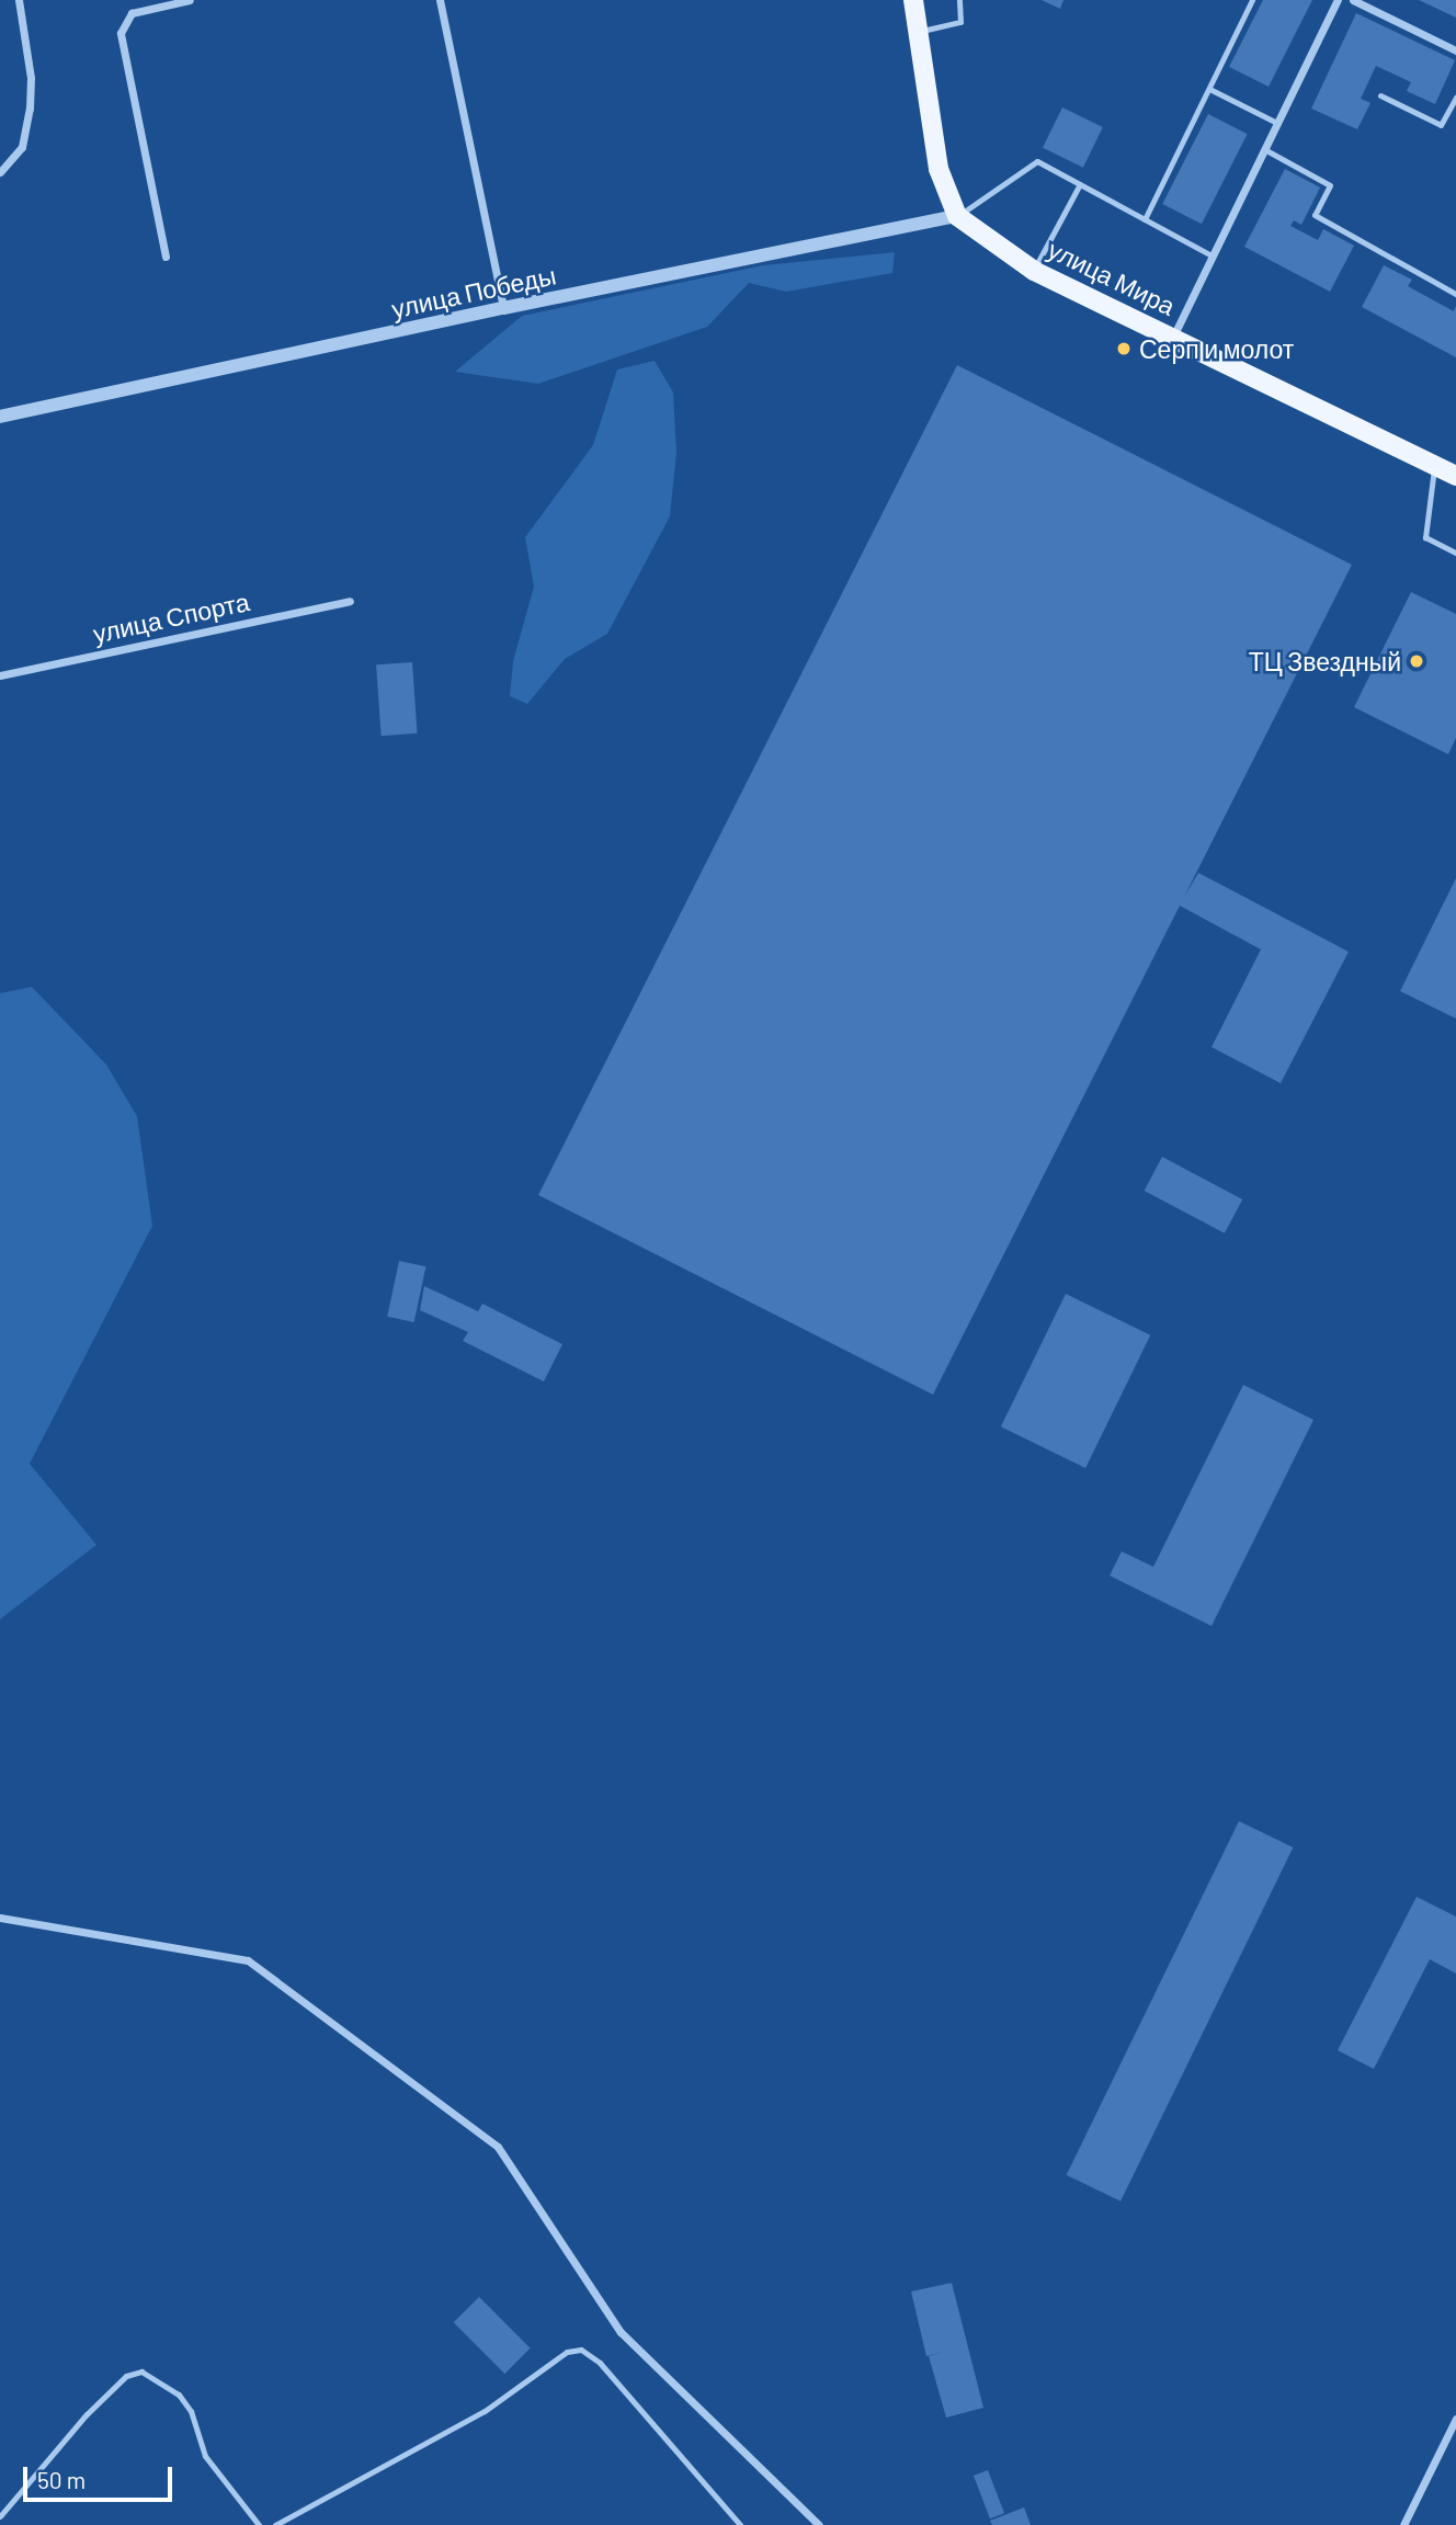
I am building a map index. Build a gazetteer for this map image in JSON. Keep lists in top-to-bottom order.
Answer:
{
  "streets": {
    "main road": ["улица Мира"],
    "street": ["улица Победы", "улица Спорта"]
  },
  "crossings": [
    ["улица Мира", "улица Победы"]
  ],
  "places": ["Серп и молот", "ТЦ Звездный"],
  "scale_bar": "50 m"
}
